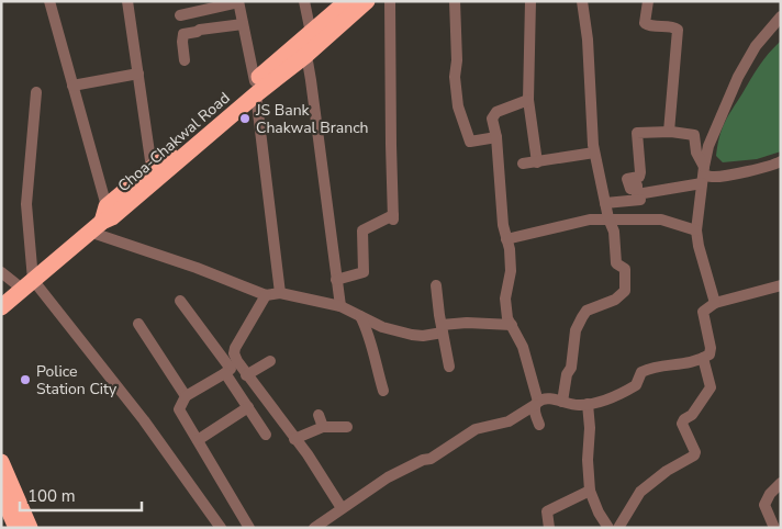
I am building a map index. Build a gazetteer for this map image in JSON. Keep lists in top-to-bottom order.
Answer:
{
  "streets": {
    "highway": ["Choa-Chakwal Road"]
  },
  "places": ["JS Bank Chakwal Branch", "Police Station City"],
  "scale_bar": "100 m"
}
